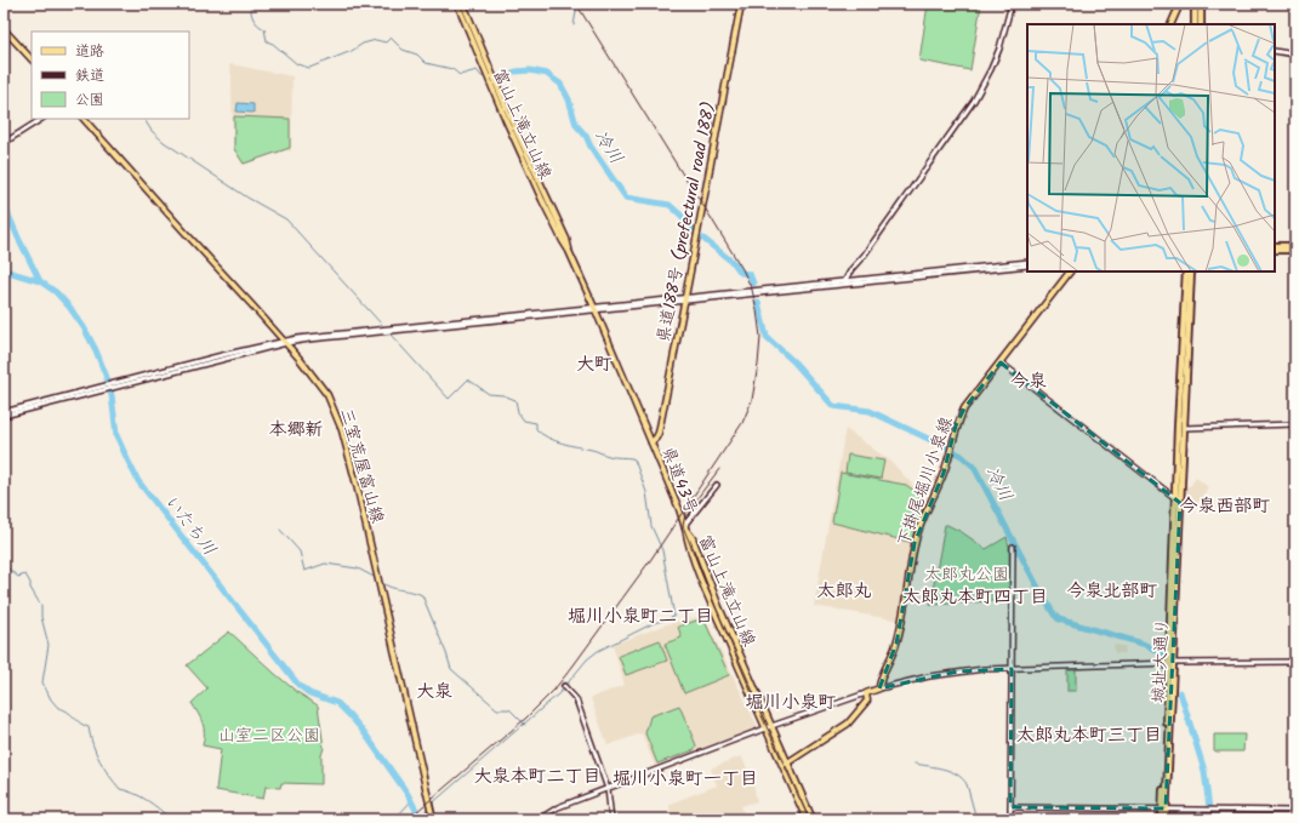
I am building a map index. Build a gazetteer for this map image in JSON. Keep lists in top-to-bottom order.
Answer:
{
  "streets": {
    "highway": ["城址大通り"],
    "main road": [
      "富山上滝立山線",
      "県道188号 (prefectural road 188)",
      "三室荒屋富山線",
      "県道43号",
      "下掛尾堀川小泉線"
    ]
  },
  "crossings": [
    ["富山上滝立山線", "県道188号 (prefectural road 188)"],
    ["富山上滝立山線", "県道43号"],
    ["県道188号 (prefectural road 188)", "県道43号"]
  ],
  "districts": [
    "大町",
    "今泉",
    "本郷新",
    "今泉西部町",
    "太郎丸",
    "今泉北部町",
    "太郎丸本町四丁目",
    "堀川小泉町二丁目",
    "大泉",
    "堀川小泉町",
    "太郎丸本町三丁目",
    "大泉本町二丁目",
    "堀川小泉町一丁目"
  ],
  "water": ["冷川", "いたち川"],
  "parks": ["太郎丸公園", "山室二区公園"],
  "legend": ["道路", "鉄道", "公園"]
}
